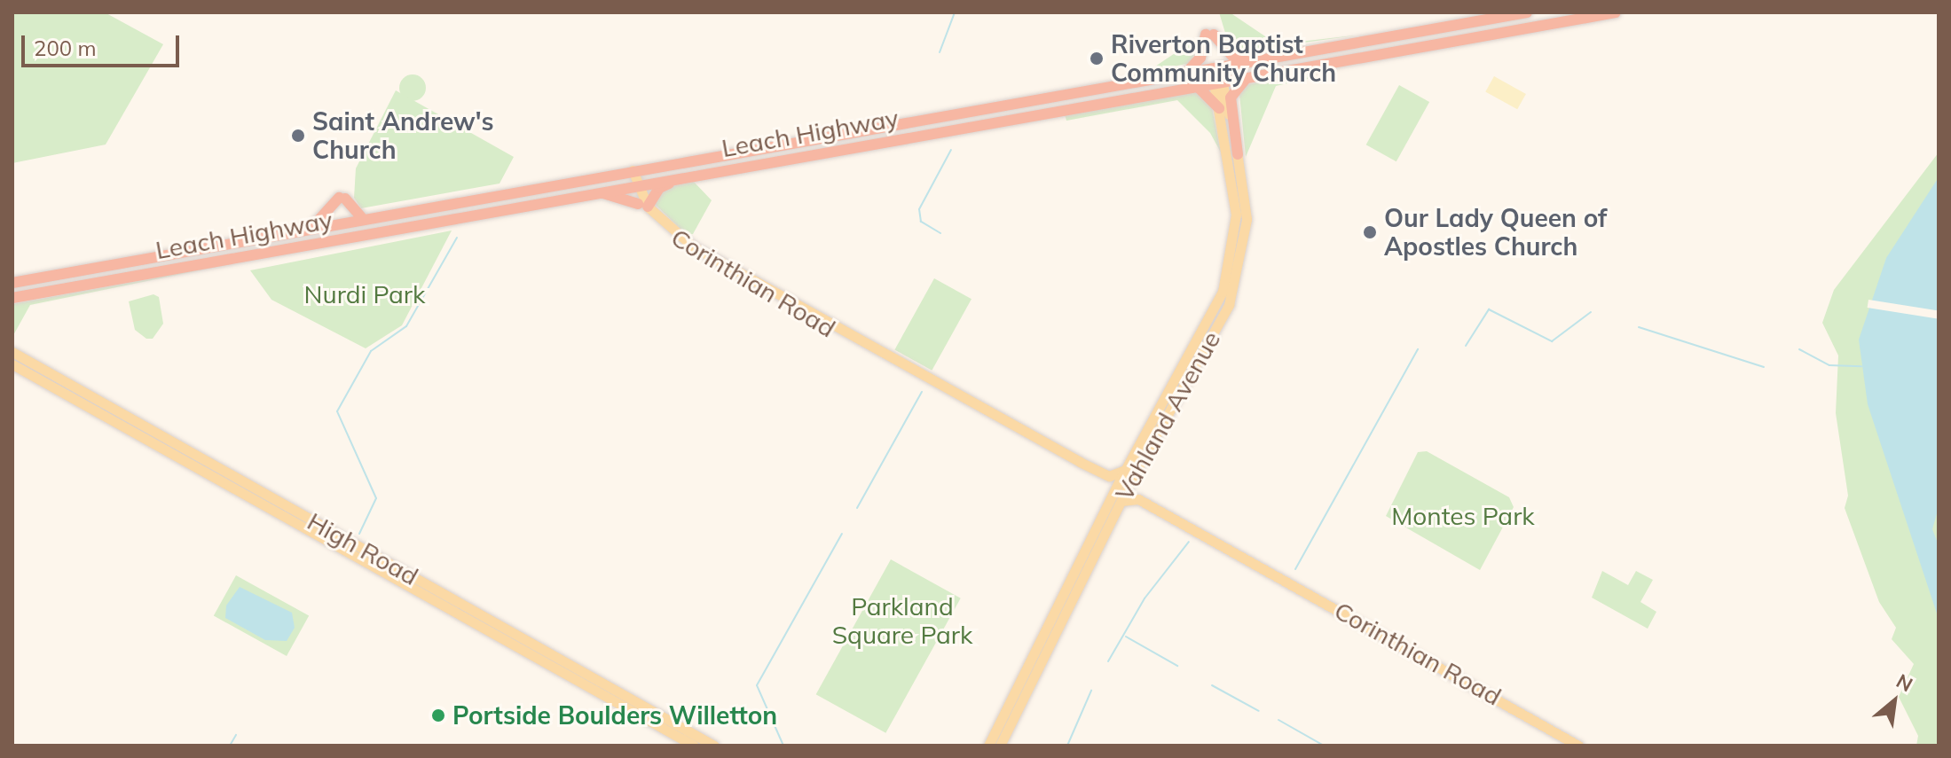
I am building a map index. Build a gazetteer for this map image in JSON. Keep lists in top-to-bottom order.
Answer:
{
  "streets": {
    "highway": ["Leach Highway"],
    "main road": ["Corinthian Road", "Vahland Avenue", "High Road"]
  },
  "crossings": [
    ["Leach Highway", "Corinthian Road"],
    ["Leach Highway", "Vahland Avenue"],
    ["Corinthian Road", "Vahland Avenue"]
  ],
  "parks": ["Nurdi Park", "Montes Park", "Parkland Square Park"],
  "places": [
    "Riverton Baptist Community Church",
    "Saint Andrew's Church",
    "Our Lady Queen of Apostles Church",
    "Portside Boulders Willetton"
  ],
  "scale_bar": "200 m",
  "north": "top right"
}
